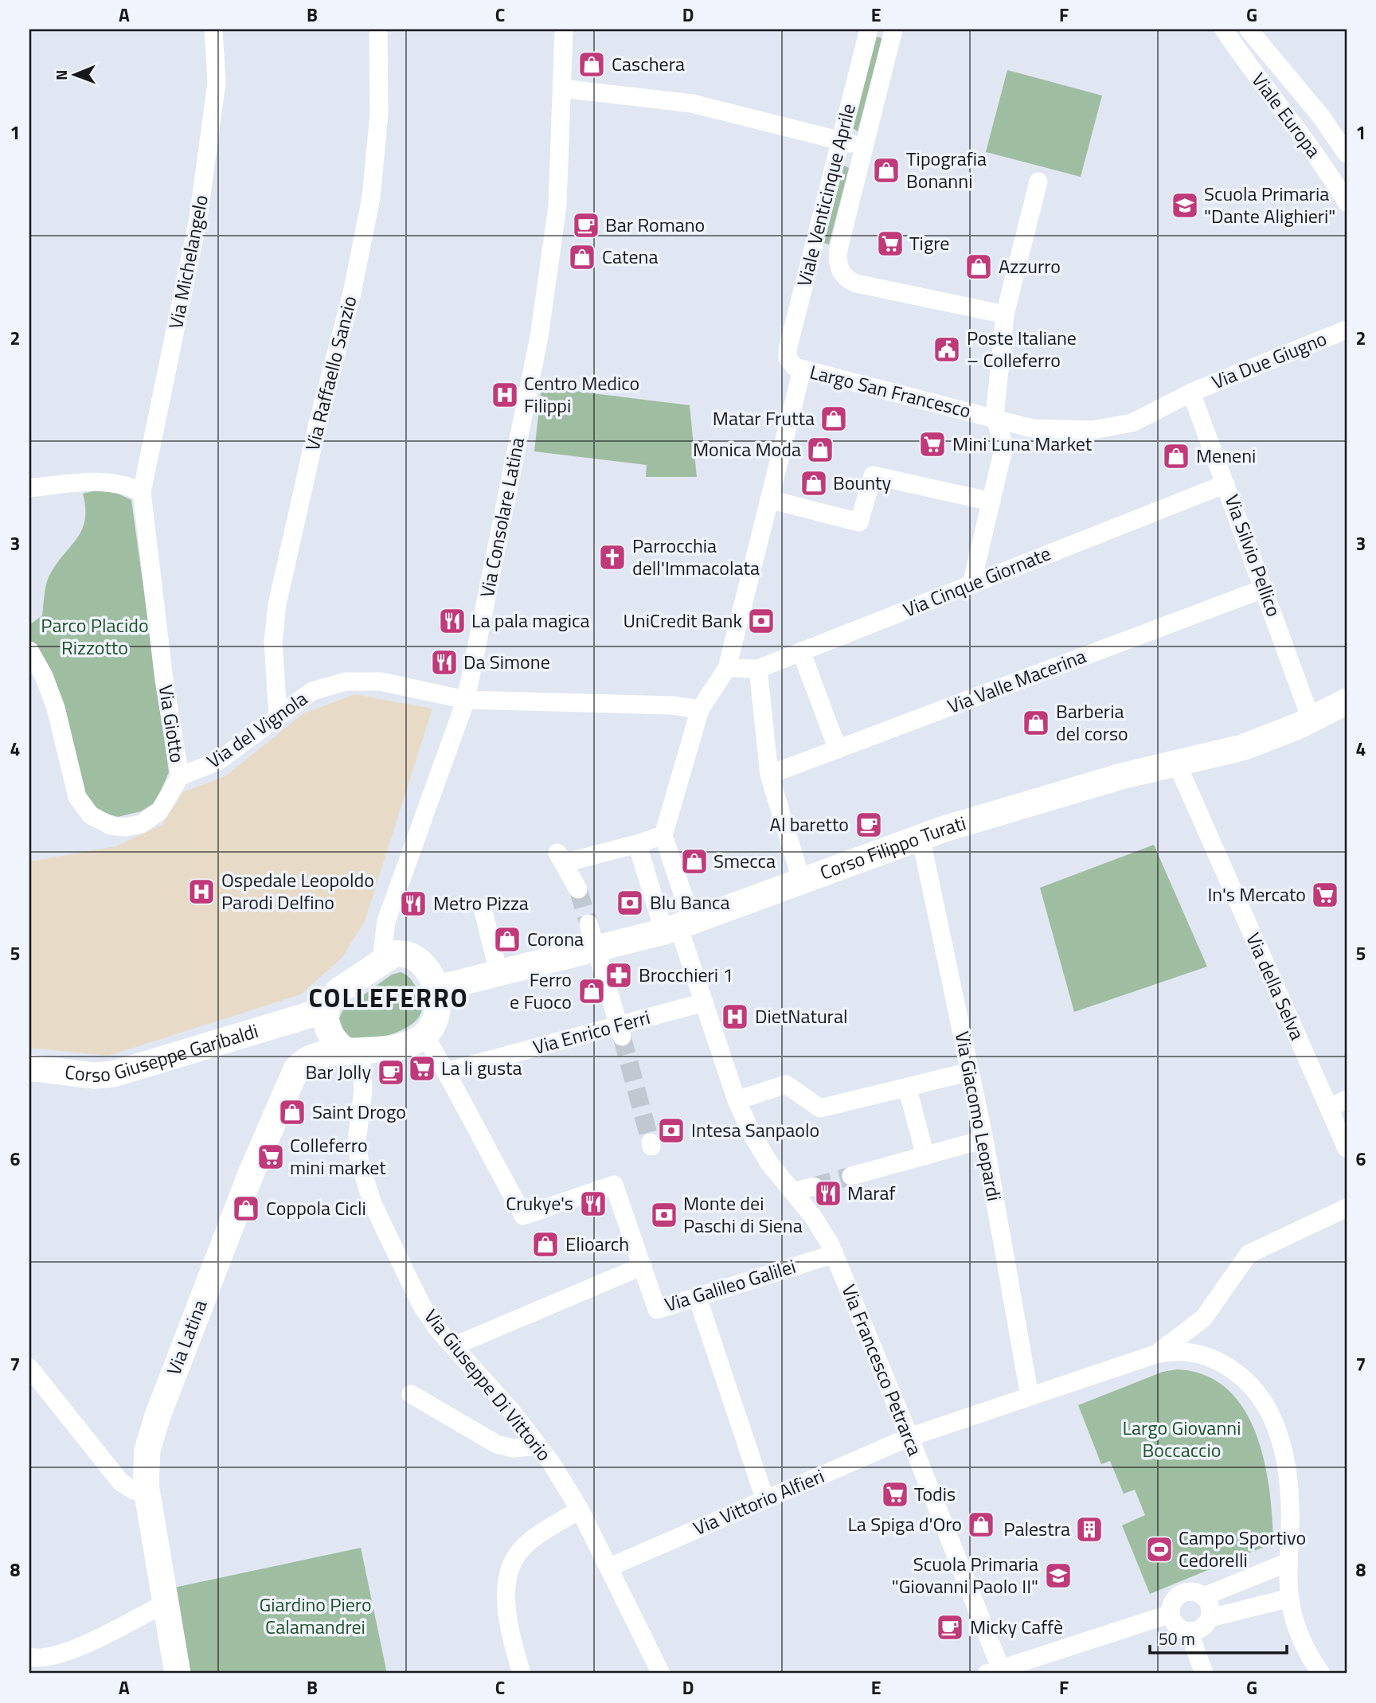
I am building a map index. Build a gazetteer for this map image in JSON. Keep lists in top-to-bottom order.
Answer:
{
  "streets": {
    "main road": ["Corso Filippo Turati", "Corso Giuseppe Garibaldi", "Via Latina"],
    "street": [
      "Viale Europa",
      "Viale Venticinque Aprile",
      "Via Michelangelo",
      "Via Due Giugno",
      "Via Raffaello Sanzio",
      "Largo San Francesco",
      "Via Consolare Latina",
      "Via Silvio Pellico",
      "Via Cinque Giornate",
      "Via Valle Macerina",
      "Via Giotto",
      "Via del Vignola",
      "Via della Selva",
      "Via Enrico Ferri",
      "Via Giacomo Leopardi",
      "Via Galileo Galilei",
      "Via Francesco Petrarca",
      "Via Giuseppe Di Vittorio",
      "Via Vittorio Alfieri"
    ]
  },
  "crossings": [
    ["Viale Venticinque Aprile", "Largo San Francesco"],
    ["Viale Venticinque Aprile", "Via Cinque Giornate"],
    ["Viale Venticinque Aprile", "Via del Vignola"],
    ["Via Michelangelo", "Via Giotto"],
    ["Via Due Giugno", "Largo San Francesco"],
    ["Via Due Giugno", "Via Silvio Pellico"],
    ["Via Raffaello Sanzio", "Via del Vignola"],
    ["Via Consolare Latina", "Via del Vignola"],
    ["Via Consolare Latina", "Corso Filippo Turati"],
    ["Via Consolare Latina", "Corso Giuseppe Garibaldi"],
    ["Via Consolare Latina", "Via Latina"],
    ["Via Consolare Latina", "Via Giuseppe Di Vittorio"],
    ["Via Silvio Pellico", "Via Cinque Giornate"],
    ["Via Silvio Pellico", "Via Valle Macerina"],
    ["Via Silvio Pellico", "Corso Filippo Turati"],
    ["Via Giotto", "Via del Vignola"],
    ["Corso Filippo Turati", "Via della Selva"],
    ["Corso Filippo Turati", "Corso Giuseppe Garibaldi"],
    ["Corso Filippo Turati", "Via Giacomo Leopardi"],
    ["Corso Filippo Turati", "Via Latina"],
    ["Corso Filippo Turati", "Via Francesco Petrarca"],
    ["Corso Filippo Turati", "Via Giuseppe Di Vittorio"],
    ["Via Enrico Ferri", "Via Galileo Galilei"],
    ["Via Enrico Ferri", "Via Francesco Petrarca"],
    ["Corso Giuseppe Garibaldi", "Via Latina"],
    ["Corso Giuseppe Garibaldi", "Via Giuseppe Di Vittorio"],
    ["Via Galileo Galilei", "Via Francesco Petrarca"],
    ["Via Latina", "Via Giuseppe Di Vittorio"],
    ["Via Francesco Petrarca", "Via Vittorio Alfieri"],
    ["Via Giuseppe Di Vittorio", "Via Vittorio Alfieri"]
  ],
  "districts": ["COLLEFERRO"],
  "parks": ["Parco Placido Rizzotto", "Largo Giovanni Boccaccio", "Giardino Piero Calamandrei"],
  "places": {
    "shop": [
      "Caschera",
      "Tipografia Bonanni",
      "Catena",
      "Azzurro",
      "Matar Frutta",
      "Monica Moda",
      "Meneni",
      "Bounty",
      "Barberia del corso",
      "Smecca",
      "Corona",
      "Ferro e Fuoco",
      "Saint Drogo",
      "Coppola Cicli",
      "Elioarch",
      "La Spiga d'Oro"
    ],
    "school or university": ["Scuola Primaria \"Dante Alighieri\"", "Scuola Primaria \"Giovanni Paolo II\""],
    "cafe": [
      "Bar Romano",
      "Al baretto",
      "Bar Jolly",
      "Micky Caffè"
    ],
    "supermarket": [
      "Tigre",
      "Mini Luna Market",
      "In's Mercato",
      "La li gusta",
      "Colleferro mini market",
      "Todis"
    ],
    "public building": ["Poste Italiane – Colleferro"],
    "hospital": ["Centro Medico Filippi", "Ospedale Leopoldo Parodi Delfino", "DietNatural"],
    "church": ["Parrocchia dell'Immacolata"],
    "restaurant": [
      "La pala magica",
      "Da Simone",
      "Metro Pizza",
      "Maraf",
      "Crukye's"
    ],
    "bank": [
      "UniCredit Bank",
      "Blu Banca",
      "Intesa Sanpaolo",
      "Monte dei Paschi di Siena"
    ],
    "pharmacy": ["Brocchieri 1"],
    "building": ["Palestra"],
    "sports": ["Campo Sportivo Cedorelli"]
  },
  "scale_bar": "50 m",
  "north": "left",
  "grid": {
    "columns": [
      "A",
      "B",
      "C",
      "D",
      "E",
      "F",
      "G"
    ],
    "rows": [
      "1",
      "2",
      "3",
      "4",
      "5",
      "6",
      "7",
      "8"
    ]
  }
}
